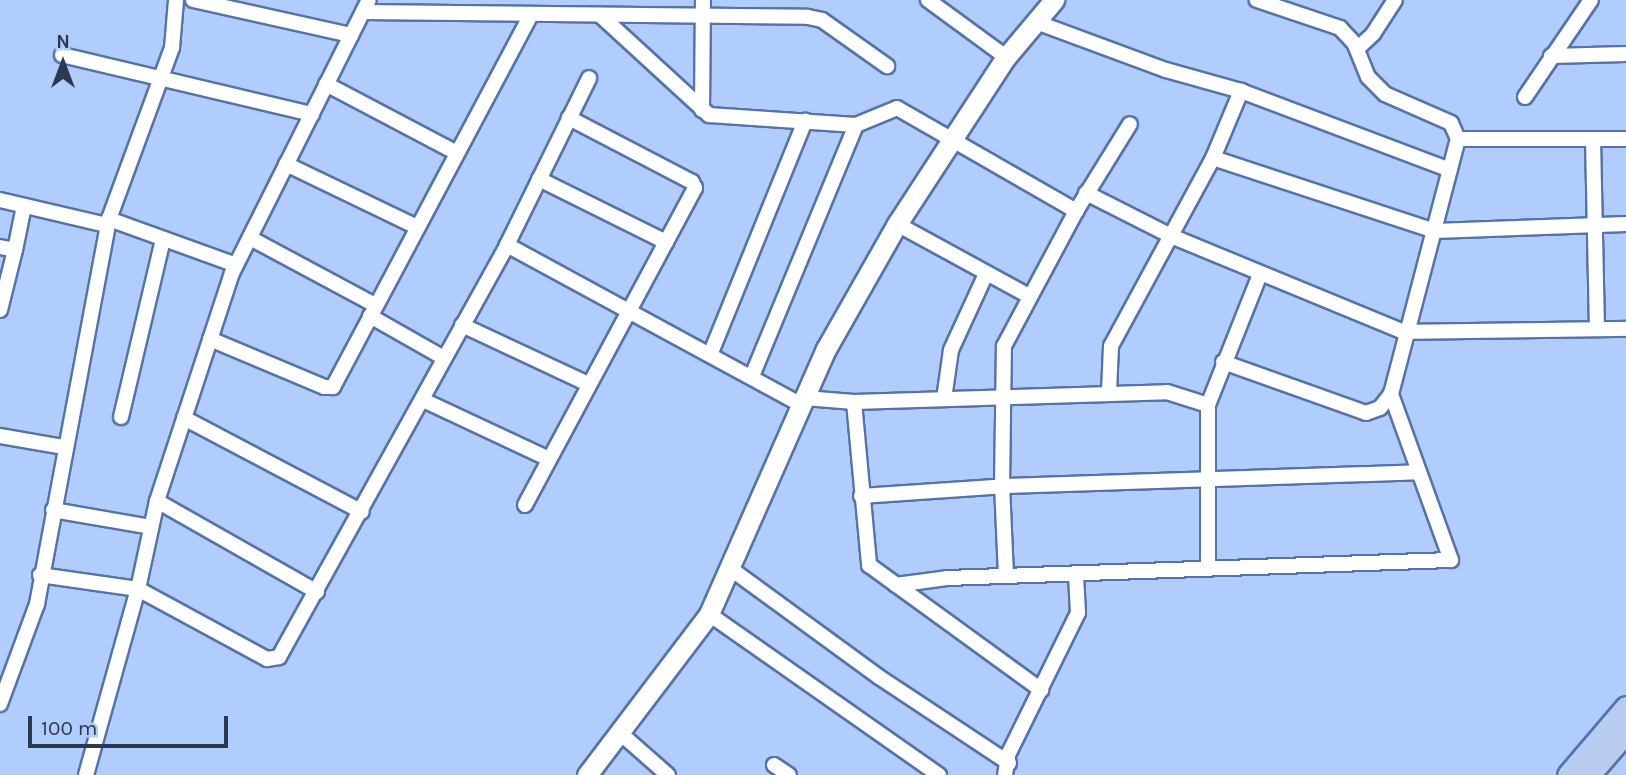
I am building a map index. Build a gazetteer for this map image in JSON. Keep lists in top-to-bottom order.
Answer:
{
  "scale_bar": "100 m",
  "north": "top"
}
